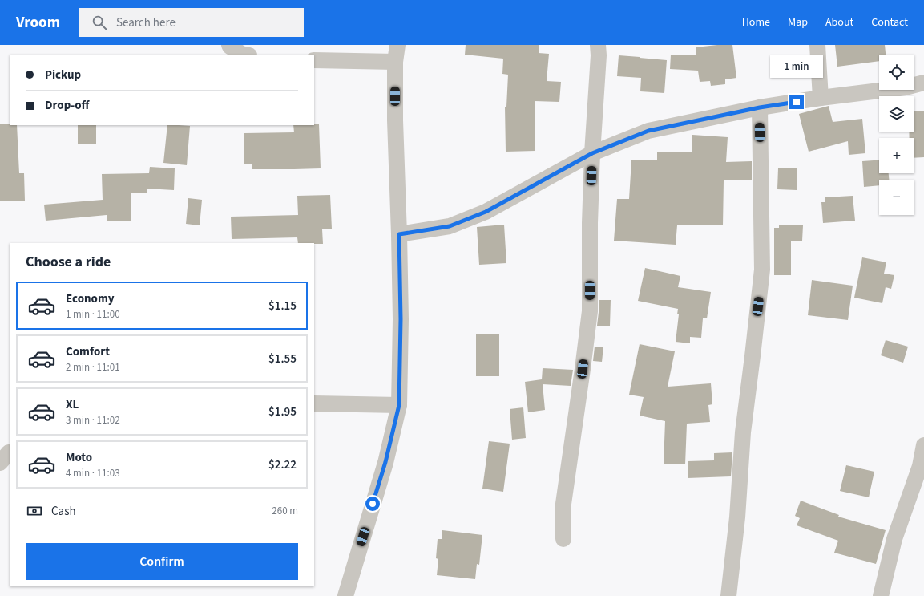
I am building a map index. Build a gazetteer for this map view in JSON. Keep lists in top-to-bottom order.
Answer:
{
  "page": {
    "header": "Vroom",
    "search": "Search here",
    "nav": [
      "Home",
      "Map",
      "About",
      "Contact"
    ],
    "map_buttons": ["+", "−"],
    "banner": ["Pickup", "Drop-off"],
    "bubble": "1 min",
    "heading": "Choose a ride",
    "list": [
      {
        "name": "Economy",
        "note": "1 min · 11:00",
        "value": "$1.15"
      },
      {
        "name": "Comfort",
        "note": "2 min · 11:01",
        "value": "$1.55"
      },
      {
        "name": "XL",
        "note": "3 min · 11:02",
        "value": "$1.95"
      },
      {
        "name": "Moto",
        "note": "4 min · 11:03",
        "value": "$2.22"
      }
    ],
    "pay": ["Cash", "260 m"],
    "buttons": "Confirm"
  }
}
